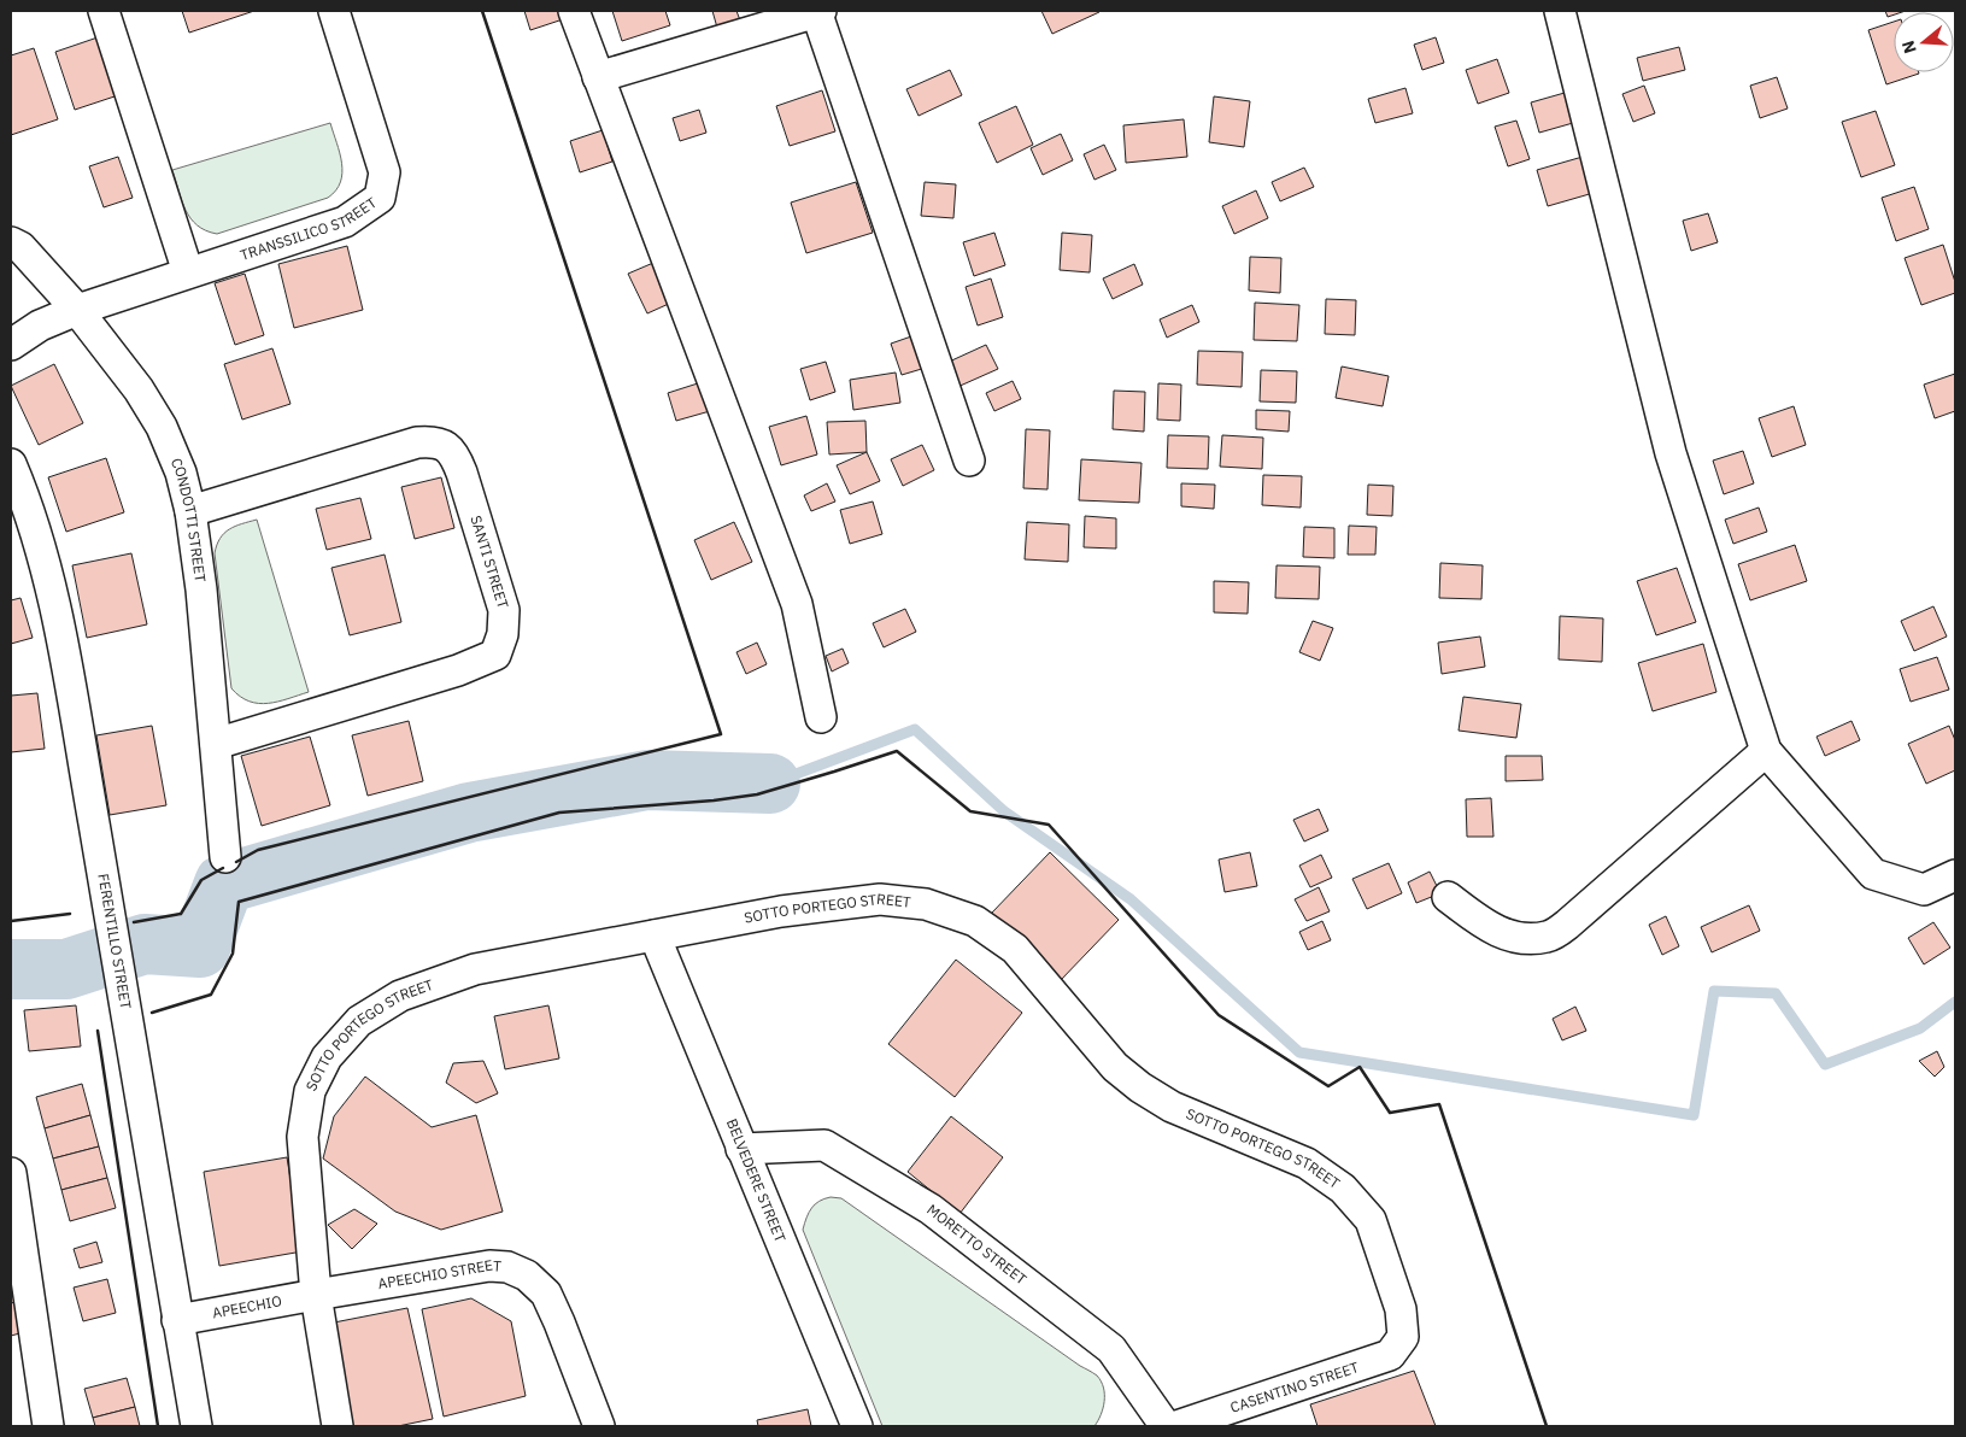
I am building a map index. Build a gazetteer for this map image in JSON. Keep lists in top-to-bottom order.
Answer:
{
  "streets": {
    "street": [
      "TRANSSILICO STREET",
      "CONDOTTI STREET",
      "SANTI STREET",
      "SOTTO PORTEGO STREET",
      "FERENTILLO STREET",
      "BELVEDERE STREET",
      "MORETTO STREET",
      "APEECHIO STREET",
      "APEECHIO",
      "CASENTINO STREET"
    ]
  },
  "crossings": [
    ["TRANSSILICO STREET", "CONDOTTI STREET"],
    ["CONDOTTI STREET", "SANTI STREET"],
    ["SOTTO PORTEGO STREET", "BELVEDERE STREET"],
    ["SOTTO PORTEGO STREET", "APEECHIO STREET"],
    ["SOTTO PORTEGO STREET", "APEECHIO"],
    ["SOTTO PORTEGO STREET", "CASENTINO STREET"],
    ["FERENTILLO STREET", "APEECHIO"],
    ["BELVEDERE STREET", "MORETTO STREET"],
    ["APEECHIO STREET", "APEECHIO"]
  ],
  "north": "left"
}
